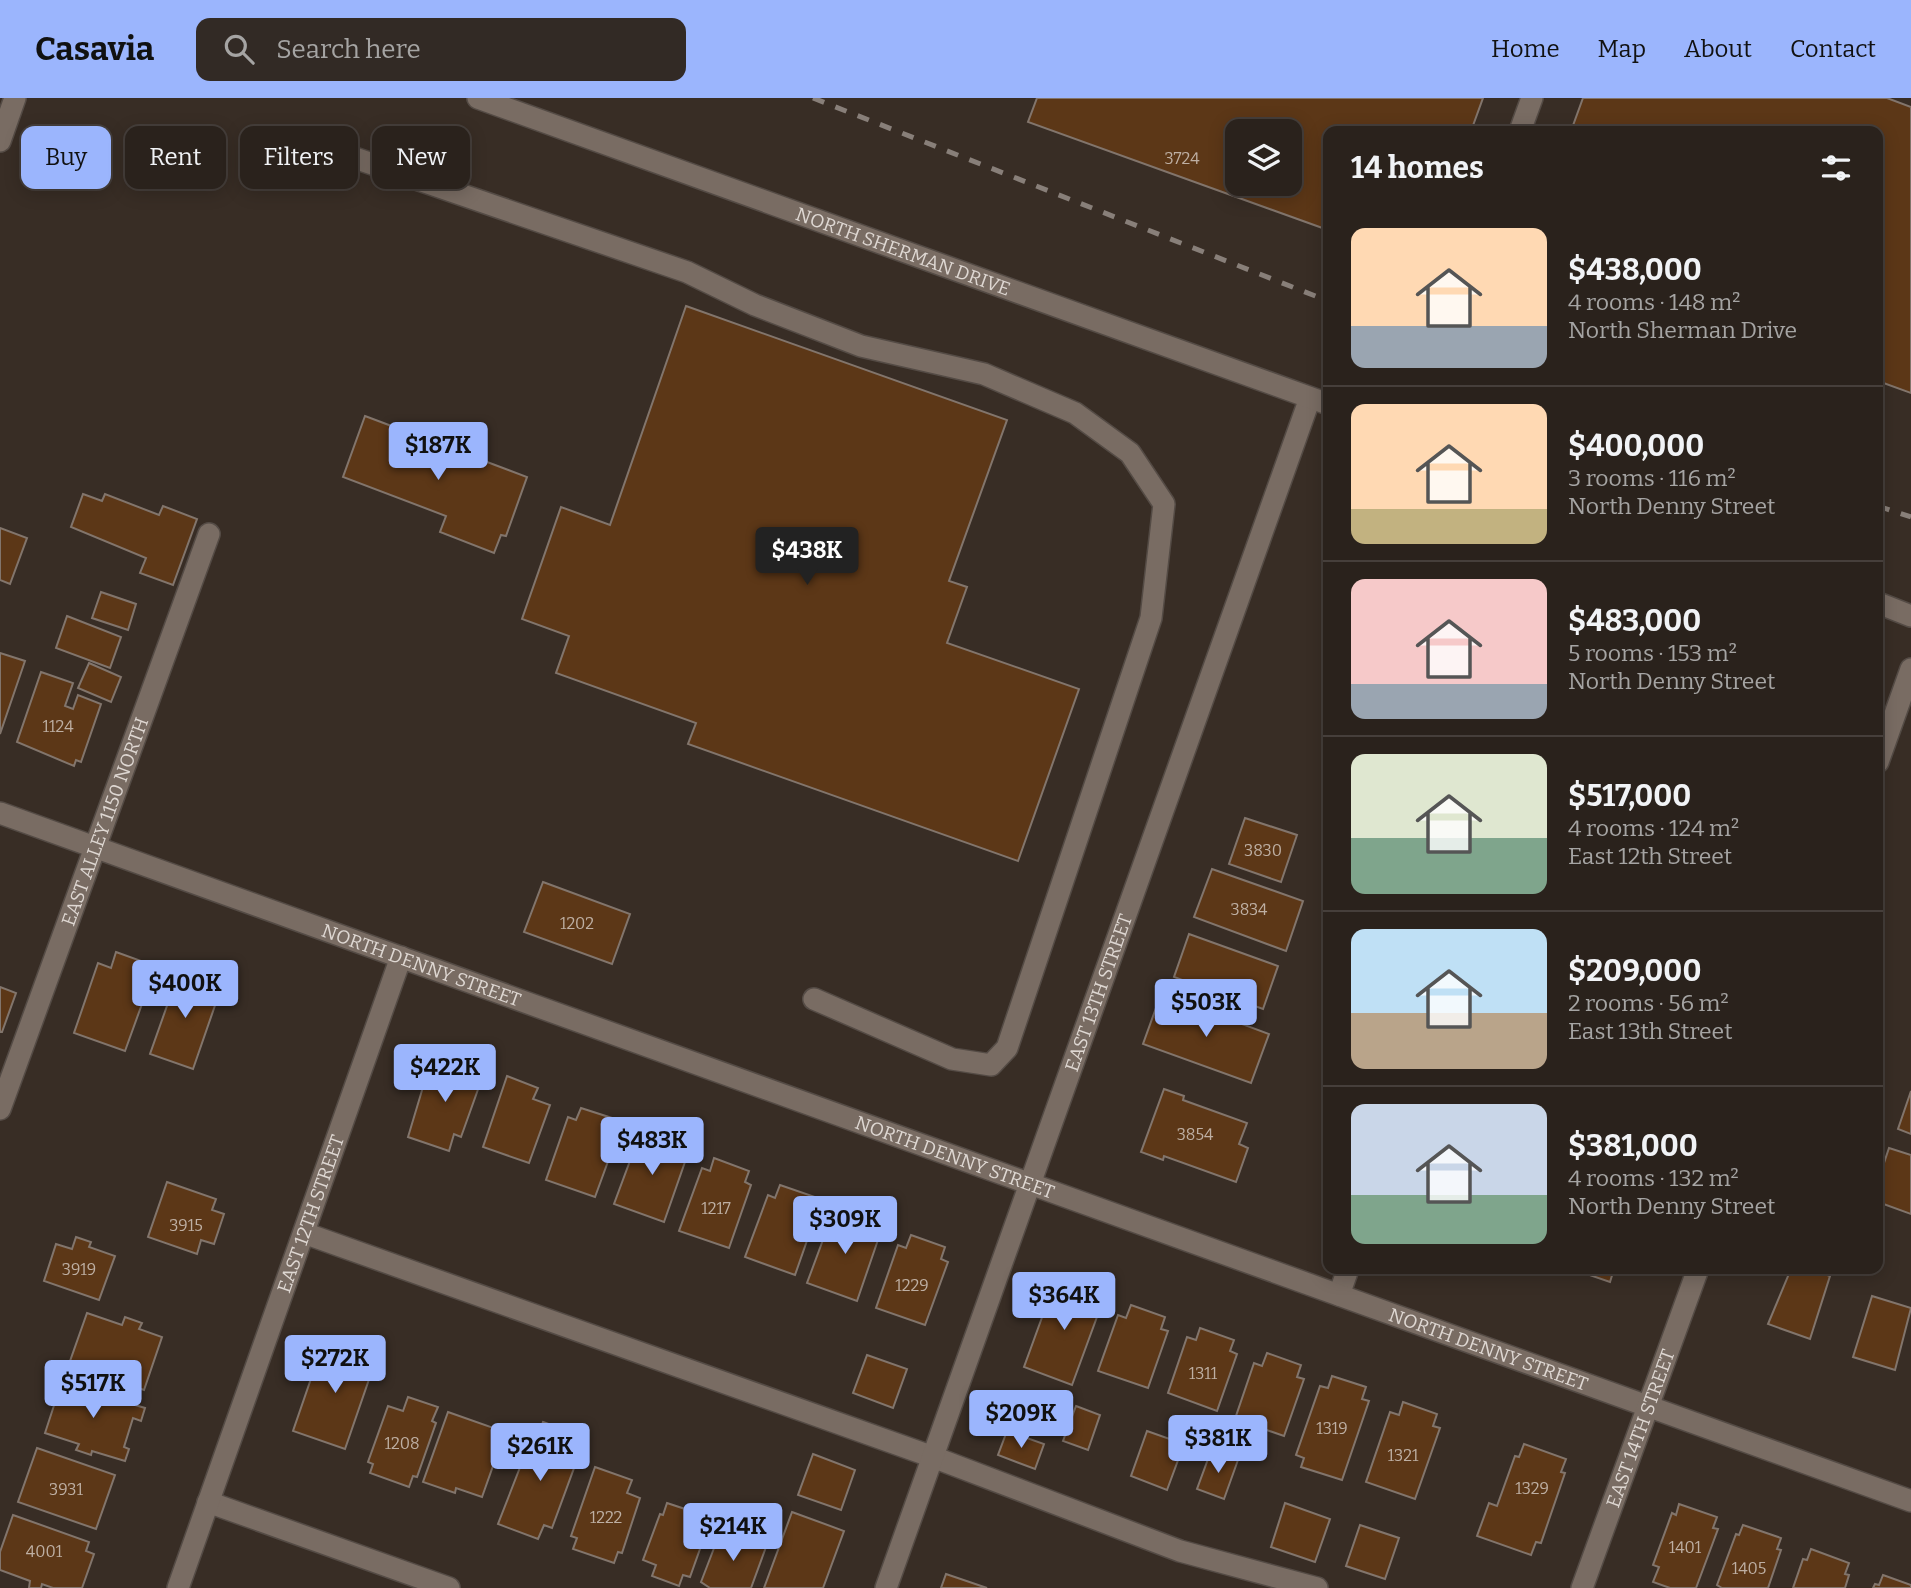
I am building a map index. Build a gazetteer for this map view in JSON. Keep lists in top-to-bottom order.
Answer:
{
  "streets": {
    "street": [
      "NORTH SHERMAN DRIVE",
      "EAST ALLEY 1150 NORTH",
      "NORTH DENNY STREET",
      "EAST 13TH STREET",
      "EAST 12TH STREET",
      "EAST 14TH STREET"
    ]
  },
  "crossings": [
    ["NORTH SHERMAN DRIVE", "EAST 13TH STREET"],
    ["EAST ALLEY 1150 NORTH", "NORTH DENNY STREET"],
    ["NORTH DENNY STREET", "EAST 13TH STREET"],
    ["NORTH DENNY STREET", "EAST 12TH STREET"],
    ["NORTH DENNY STREET", "EAST 14TH STREET"]
  ],
  "house_numbers": [
    "3724",
    "1124",
    "3830",
    "3834",
    "1202",
    "3854",
    "1217",
    "3915",
    "3919",
    "1229",
    "1311",
    "1319",
    "1208",
    "1321",
    "1329",
    "3931",
    "1222",
    "1401",
    "4001",
    "1405"
  ],
  "page": {
    "header": "Casavia",
    "search": "Search here",
    "nav": [
      "Home",
      "Map",
      "About",
      "Contact"
    ],
    "chip": [
      "Buy",
      "Rent",
      "Filters",
      "New"
    ],
    "heading": "14 homes",
    "list": [
      {
        "name": "$438,000",
        "note": "4 rooms · 148 m² · North Sherman Drive"
      },
      {
        "name": "$400,000",
        "note": "3 rooms · 116 m² · North Denny Street"
      },
      {
        "name": "$483,000",
        "note": "5 rooms · 153 m² · North Denny Street"
      },
      {
        "name": "$517,000",
        "note": "4 rooms · 124 m² · East 12th Street"
      },
      {
        "name": "$209,000",
        "note": "2 rooms · 56 m² · East 13th Street"
      },
      {
        "name": "$381,000",
        "note": "4 rooms · 132 m² · North Denny Street"
      }
    ],
    "price": [
      "$187K",
      "$438K",
      "$400K",
      "$503K",
      "$422K",
      "$483K",
      "$309K",
      "$364K",
      "$272K",
      "$517K",
      "$209K",
      "$381K",
      "$261K",
      "$214K"
    ]
  }
}
